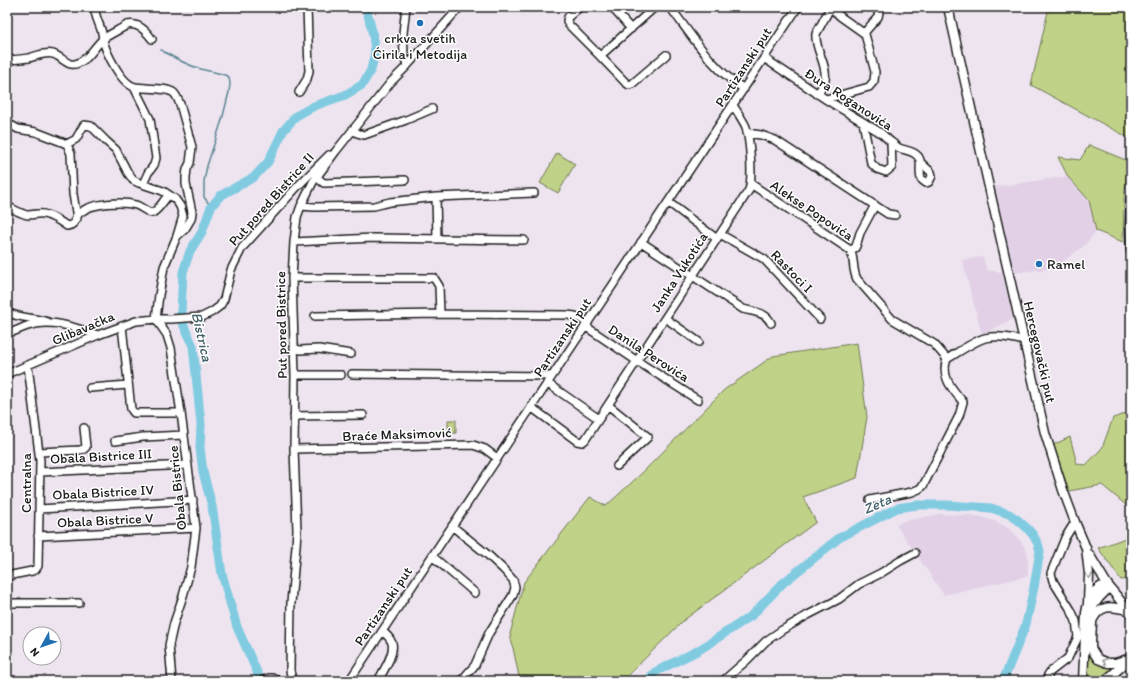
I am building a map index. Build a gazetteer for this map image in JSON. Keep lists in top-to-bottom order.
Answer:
{
  "streets": {
    "main road": ["Hercegovački put"],
    "street": [
      "Partizanski put",
      "Đura Roganovića",
      "Put pored Bistrice II",
      "Alekse Popovića",
      "Rastoci I",
      "Janka Vukotića",
      "Put pored Bistrice",
      "Glibavačka",
      "Danila Perovića",
      "Braće Maksimović",
      "Obala Bistrice III",
      "Centralna",
      "Obala Bistrice",
      "Obala Bistrice IV",
      "Obala Bistrice V"
    ]
  },
  "crossings": [
    ["Partizanski put", "Đura Roganovića"],
    ["Partizanski put", "Rastoci I"],
    ["Partizanski put", "Janka Vukotića"],
    ["Partizanski put", "Danila Perovića"],
    ["Partizanski put", "Braće Maksimović"],
    ["Put pored Bistrice II", "Put pored Bistrice"],
    ["Put pored Bistrice II", "Glibavačka"],
    ["Alekse Popovića", "Janka Vukotića"],
    ["Rastoci I", "Janka Vukotića"],
    ["Janka Vukotića", "Danila Perovića"],
    ["Put pored Bistrice", "Braće Maksimović"],
    ["Glibavačka", "Centralna"],
    ["Glibavačka", "Obala Bistrice"],
    ["Obala Bistrice III", "Centralna"],
    ["Obala Bistrice III", "Obala Bistrice"],
    ["Centralna", "Obala Bistrice IV"],
    ["Centralna", "Obala Bistrice V"],
    ["Obala Bistrice", "Obala Bistrice IV"],
    ["Obala Bistrice", "Obala Bistrice V"]
  ],
  "water": ["Bistrica", "Zeta"],
  "places": ["crkva svetih Ćirila i Metodija", "Ramel"],
  "north": "bottom left"
}
